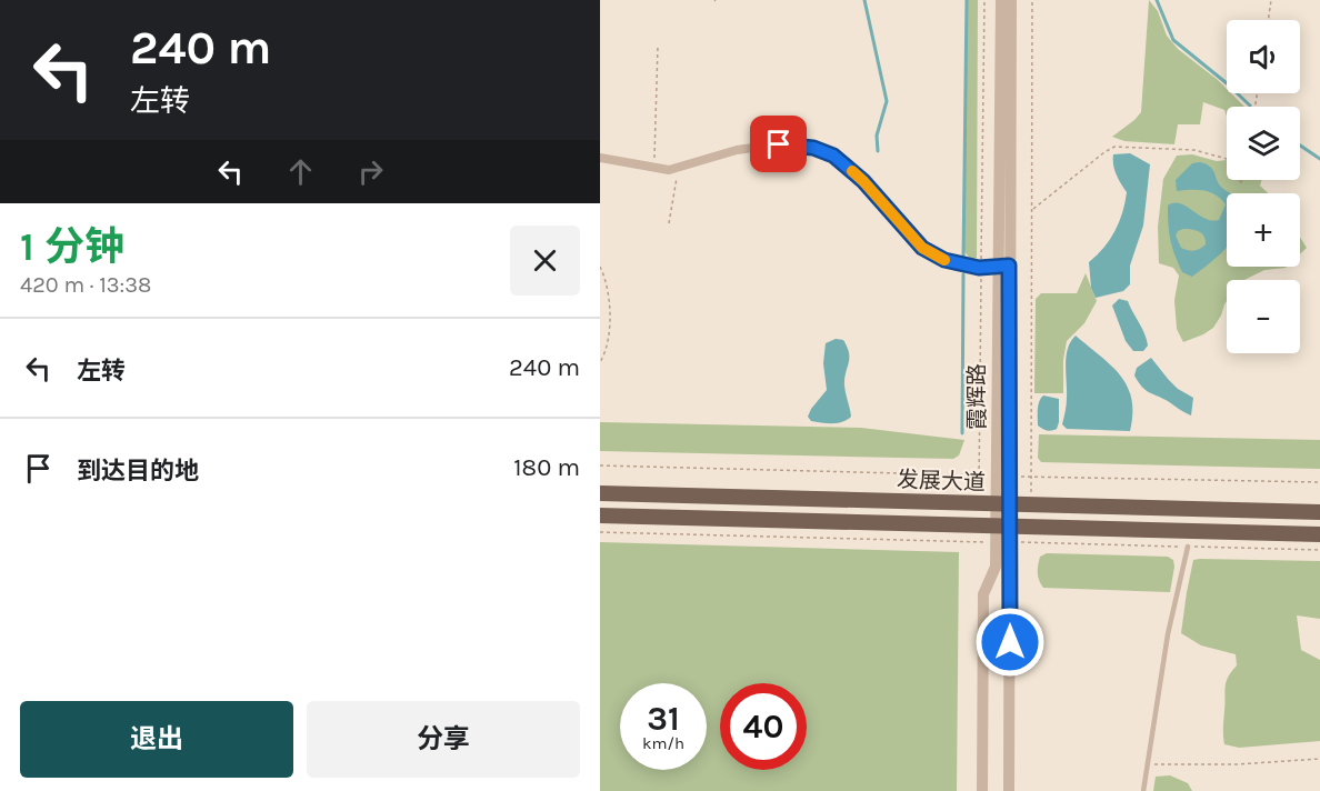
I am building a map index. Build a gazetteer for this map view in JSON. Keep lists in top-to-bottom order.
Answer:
{
  "streets": {
    "main road": ["发展大道"],
    "street": ["霞辉路"]
  },
  "crossings": [
    ["霞辉路", "发展大道"]
  ],
  "page": {
    "turn": ["240 m", "左转"],
    "map_buttons": ["+", "−"],
    "heading": ["1 分钟", "420 m · 13:38"],
    "list": [
      {
        "name": "左转",
        "value": "240 m"
      },
      {
        "name": "到达目的地",
        "value": "180 m"
      }
    ],
    "speed": "31 km/h",
    "limit": "40",
    "buttons": ["退出", "分享"]
  }
}
